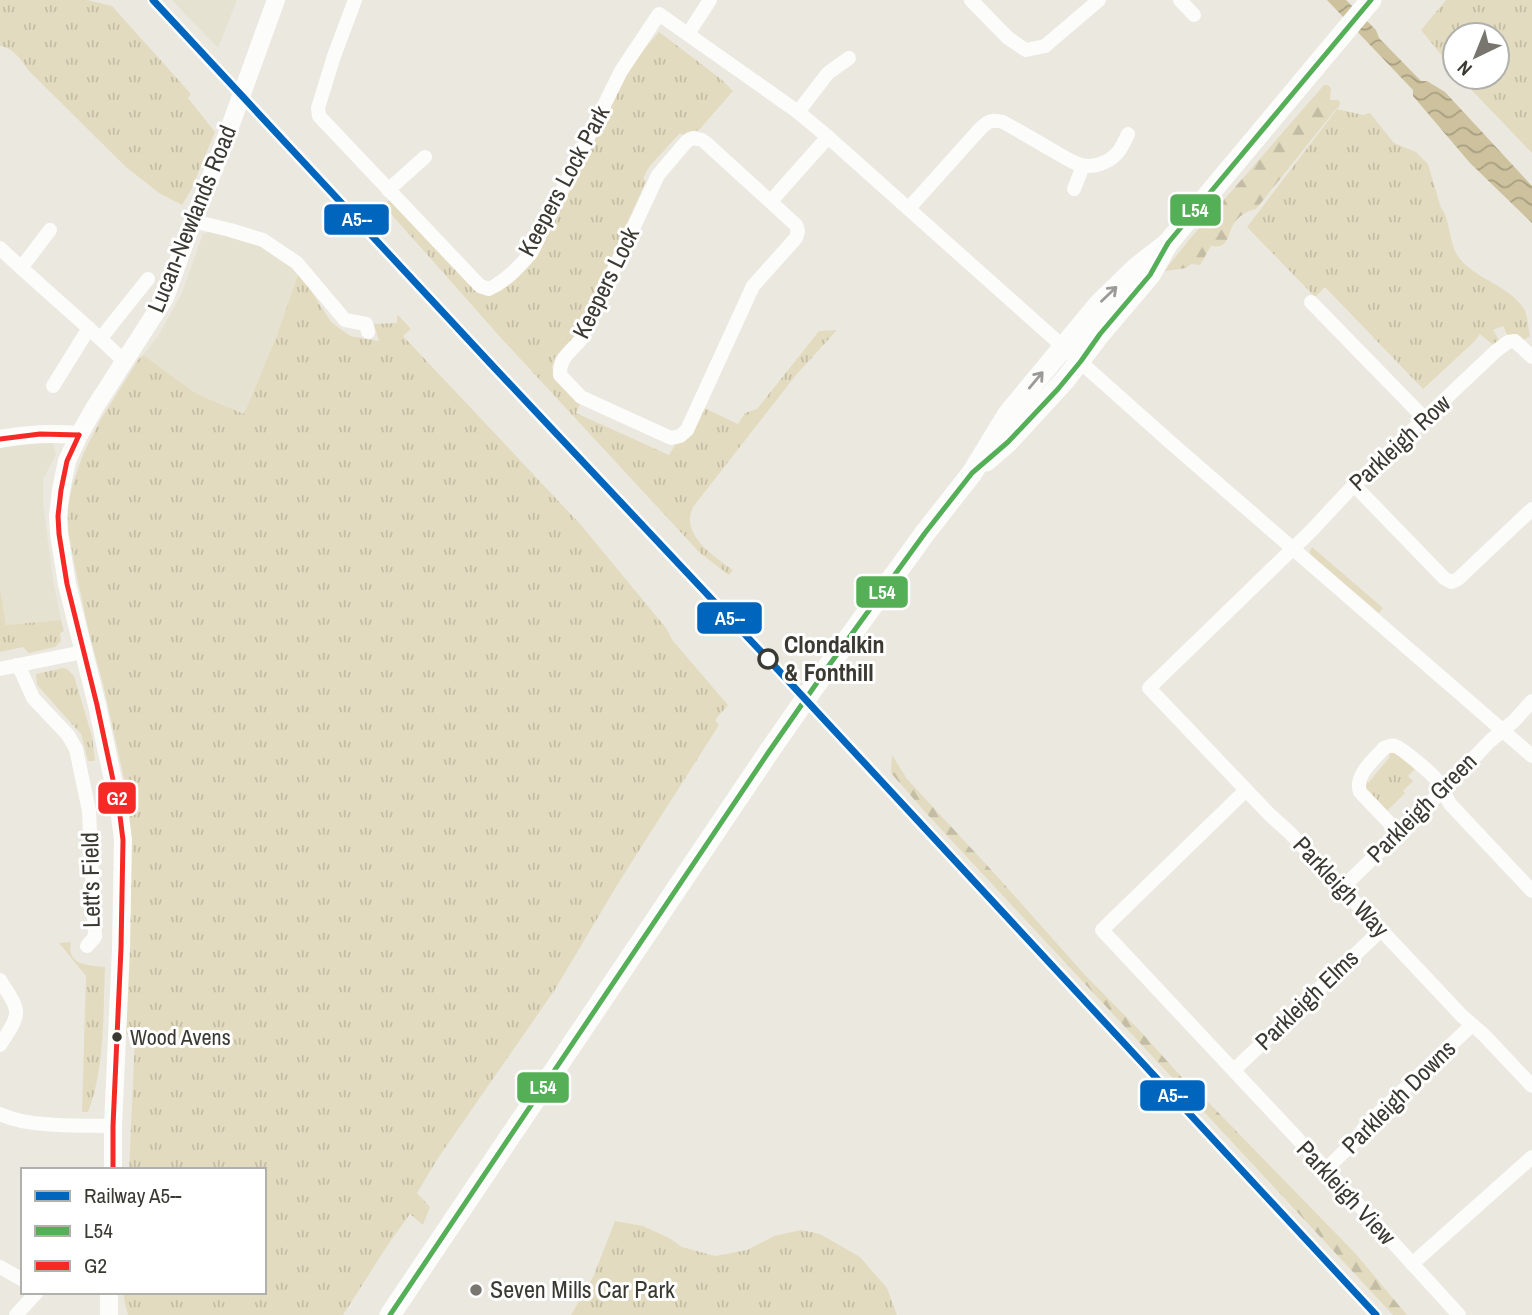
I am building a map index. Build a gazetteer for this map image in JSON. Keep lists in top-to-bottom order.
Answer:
{
  "streets": {
    "street": [
      "Keepers Lock Park",
      "Lucan-Newlands Road",
      "Keepers Lock",
      "Parkleigh Row",
      "Parkleigh Green",
      "Lett's Field",
      "Parkleigh Way",
      "Parkleigh Elms",
      "Parkleigh Downs",
      "Parkleigh View"
    ]
  },
  "crossings": [
    ["Parkleigh Row", "Parkleigh Way"],
    ["Parkleigh Green", "Parkleigh Way"],
    ["Parkleigh Way", "Parkleigh Elms"],
    ["Parkleigh Way", "Parkleigh Downs"],
    ["Parkleigh Way", "Parkleigh View"],
    ["Parkleigh Elms", "Parkleigh View"],
    ["Parkleigh Downs", "Parkleigh View"]
  ],
  "places": ["Clondalkin & Fonthill", "Wood Avens", "Seven Mills Car Park"],
  "lines": ["rail line A5--", "transit line L54", "transit line G2"],
  "legend": ["Railway A5--", "L54", "G2"],
  "north": "bottom left"
}
